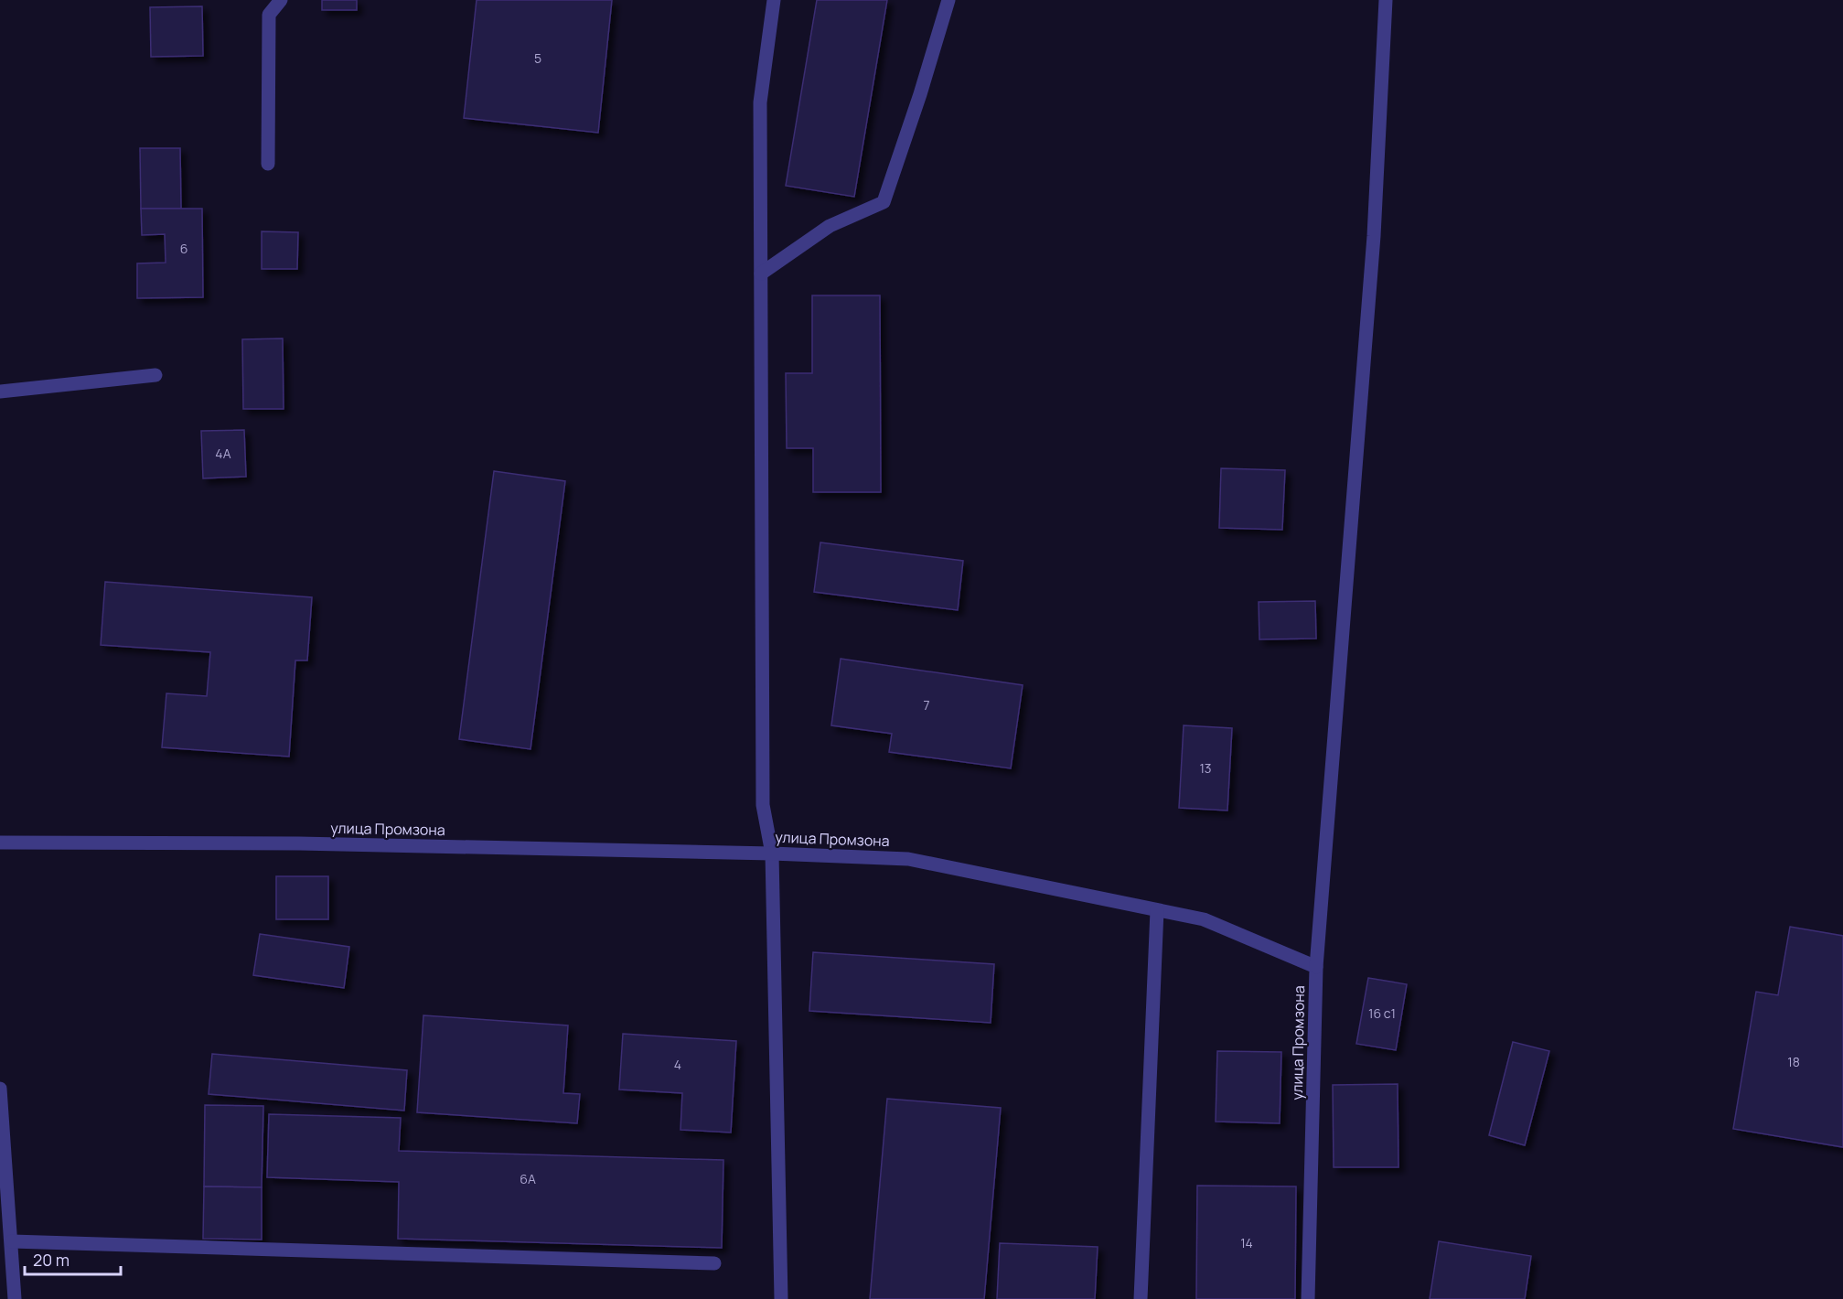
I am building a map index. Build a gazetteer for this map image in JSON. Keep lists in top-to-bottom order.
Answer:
{
  "streets": {
    "street": ["улица Промзона"]
  },
  "house_numbers": [
    "5",
    "6",
    "4А",
    "7",
    "13",
    "16 с1",
    "18",
    "4",
    "6А",
    "14"
  ],
  "scale_bar": "20 m"
}
